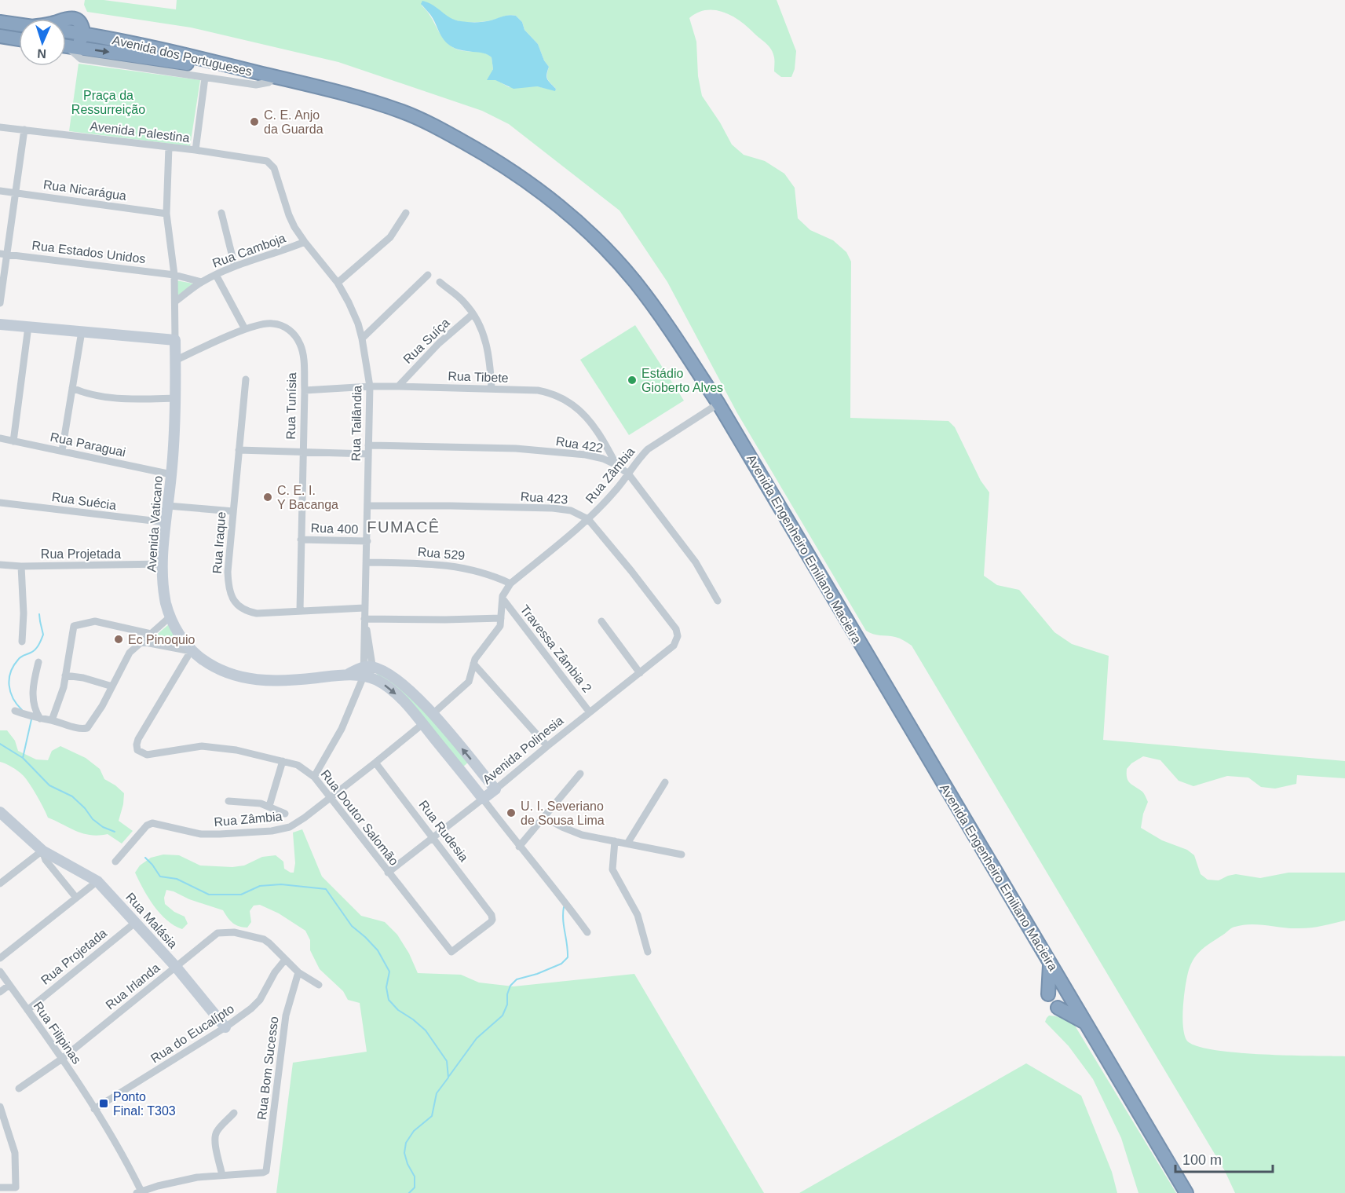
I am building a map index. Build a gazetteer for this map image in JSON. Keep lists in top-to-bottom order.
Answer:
{
  "streets": {
    "highway": ["Avenida dos Portugueses", "Avenida Engenheiro Emiliano Macieira"],
    "street": [
      "Avenida Palestina",
      "Rua Nicarágua",
      "Rua Camboja",
      "Rua Estados Unidos",
      "Rua Suíça",
      "Rua Tibete",
      "Rua Tunísia",
      "Rua Tailândia",
      "Rua Paraguai",
      "Rua 422",
      "Rua Zâmbia",
      "Rua 423",
      "Rua Suécia",
      "Avenida Vaticano",
      "Rua 400",
      "Rua Iraque",
      "Rua Projetada",
      "Rua 529",
      "Travessa Zâmbia 2",
      "Avenida Polinesia",
      "Rua Doutor Salomão",
      "Rua Rudesia",
      "Rua Malásia",
      "Rua Irlanda",
      "Rua Filipinas",
      "Rua do Eucalípto",
      "Rua Bom Sucesso"
    ]
  },
  "crossings": [
    ["Avenida dos Portugueses", "Avenida Engenheiro Emiliano Macieira"],
    ["Avenida Palestina", "Rua Tailândia"],
    ["Avenida Palestina", "Avenida Vaticano"],
    ["Rua Nicarágua", "Avenida Vaticano"],
    ["Rua Camboja", "Rua Estados Unidos"],
    ["Rua Camboja", "Rua Tailândia"],
    ["Rua Camboja", "Avenida Vaticano"],
    ["Rua Estados Unidos", "Avenida Vaticano"],
    ["Rua Suíça", "Rua Tibete"],
    ["Rua Tibete", "Rua Tunísia"],
    ["Rua Tibete", "Rua Tailândia"],
    ["Rua Tibete", "Rua 422"],
    ["Rua Tunísia", "Avenida Vaticano"],
    ["Rua Tunísia", "Rua 400"],
    ["Rua Tunísia", "Rua Iraque"],
    ["Rua Tailândia", "Rua 422"],
    ["Rua Tailândia", "Rua 423"],
    ["Rua Tailândia", "Avenida Vaticano"],
    ["Rua Tailândia", "Rua 400"],
    ["Rua Tailândia", "Rua Iraque"],
    ["Rua Tailândia", "Rua 529"],
    ["Rua Paraguai", "Avenida Vaticano"],
    ["Rua 422", "Rua Zâmbia"],
    ["Rua Zâmbia", "Rua 423"],
    ["Rua Zâmbia", "Avenida Vaticano"],
    ["Rua Zâmbia", "Avenida Engenheiro Emiliano Macieira"],
    ["Rua Zâmbia", "Rua 529"],
    ["Rua Zâmbia", "Travessa Zâmbia 2"],
    ["Rua Zâmbia", "Rua Doutor Salomão"],
    ["Rua Zâmbia", "Rua Rudesia"],
    ["Rua 423", "Avenida Polinesia"],
    ["Rua Suécia", "Avenida Vaticano"],
    ["Avenida Vaticano", "Rua Projetada"],
    ["Avenida Vaticano", "Avenida Polinesia"],
    ["Avenida Vaticano", "Rua Doutor Salomão"],
    ["Rua Projetada", "Rua Malásia"],
    ["Rua Projetada", "Rua Filipinas"],
    ["Travessa Zâmbia 2", "Avenida Polinesia"],
    ["Avenida Polinesia", "Rua Doutor Salomão"],
    ["Avenida Polinesia", "Rua Rudesia"],
    ["Rua Doutor Salomão", "Rua Rudesia"],
    ["Rua Malásia", "Rua Irlanda"],
    ["Rua Malásia", "Rua do Eucalípto"],
    ["Rua Irlanda", "Rua Filipinas"],
    ["Rua Irlanda", "Rua do Eucalípto"],
    ["Rua Filipinas", "Rua do Eucalípto"]
  ],
  "districts": ["FUMACÊ"],
  "parks": ["Praça da Ressurreição"],
  "places": {
    "other": [
      "C. E. Anjo da Guarda",
      "Estádio Gioberto Alves",
      "C. E. I. Y Bacanga",
      "Ec Pinoquio",
      "U. I. Severiano de Sousa Lima"
    ],
    "transit": ["Ponto Final: T303"]
  },
  "scale_bar": "100 m",
  "north": "bottom"
}
